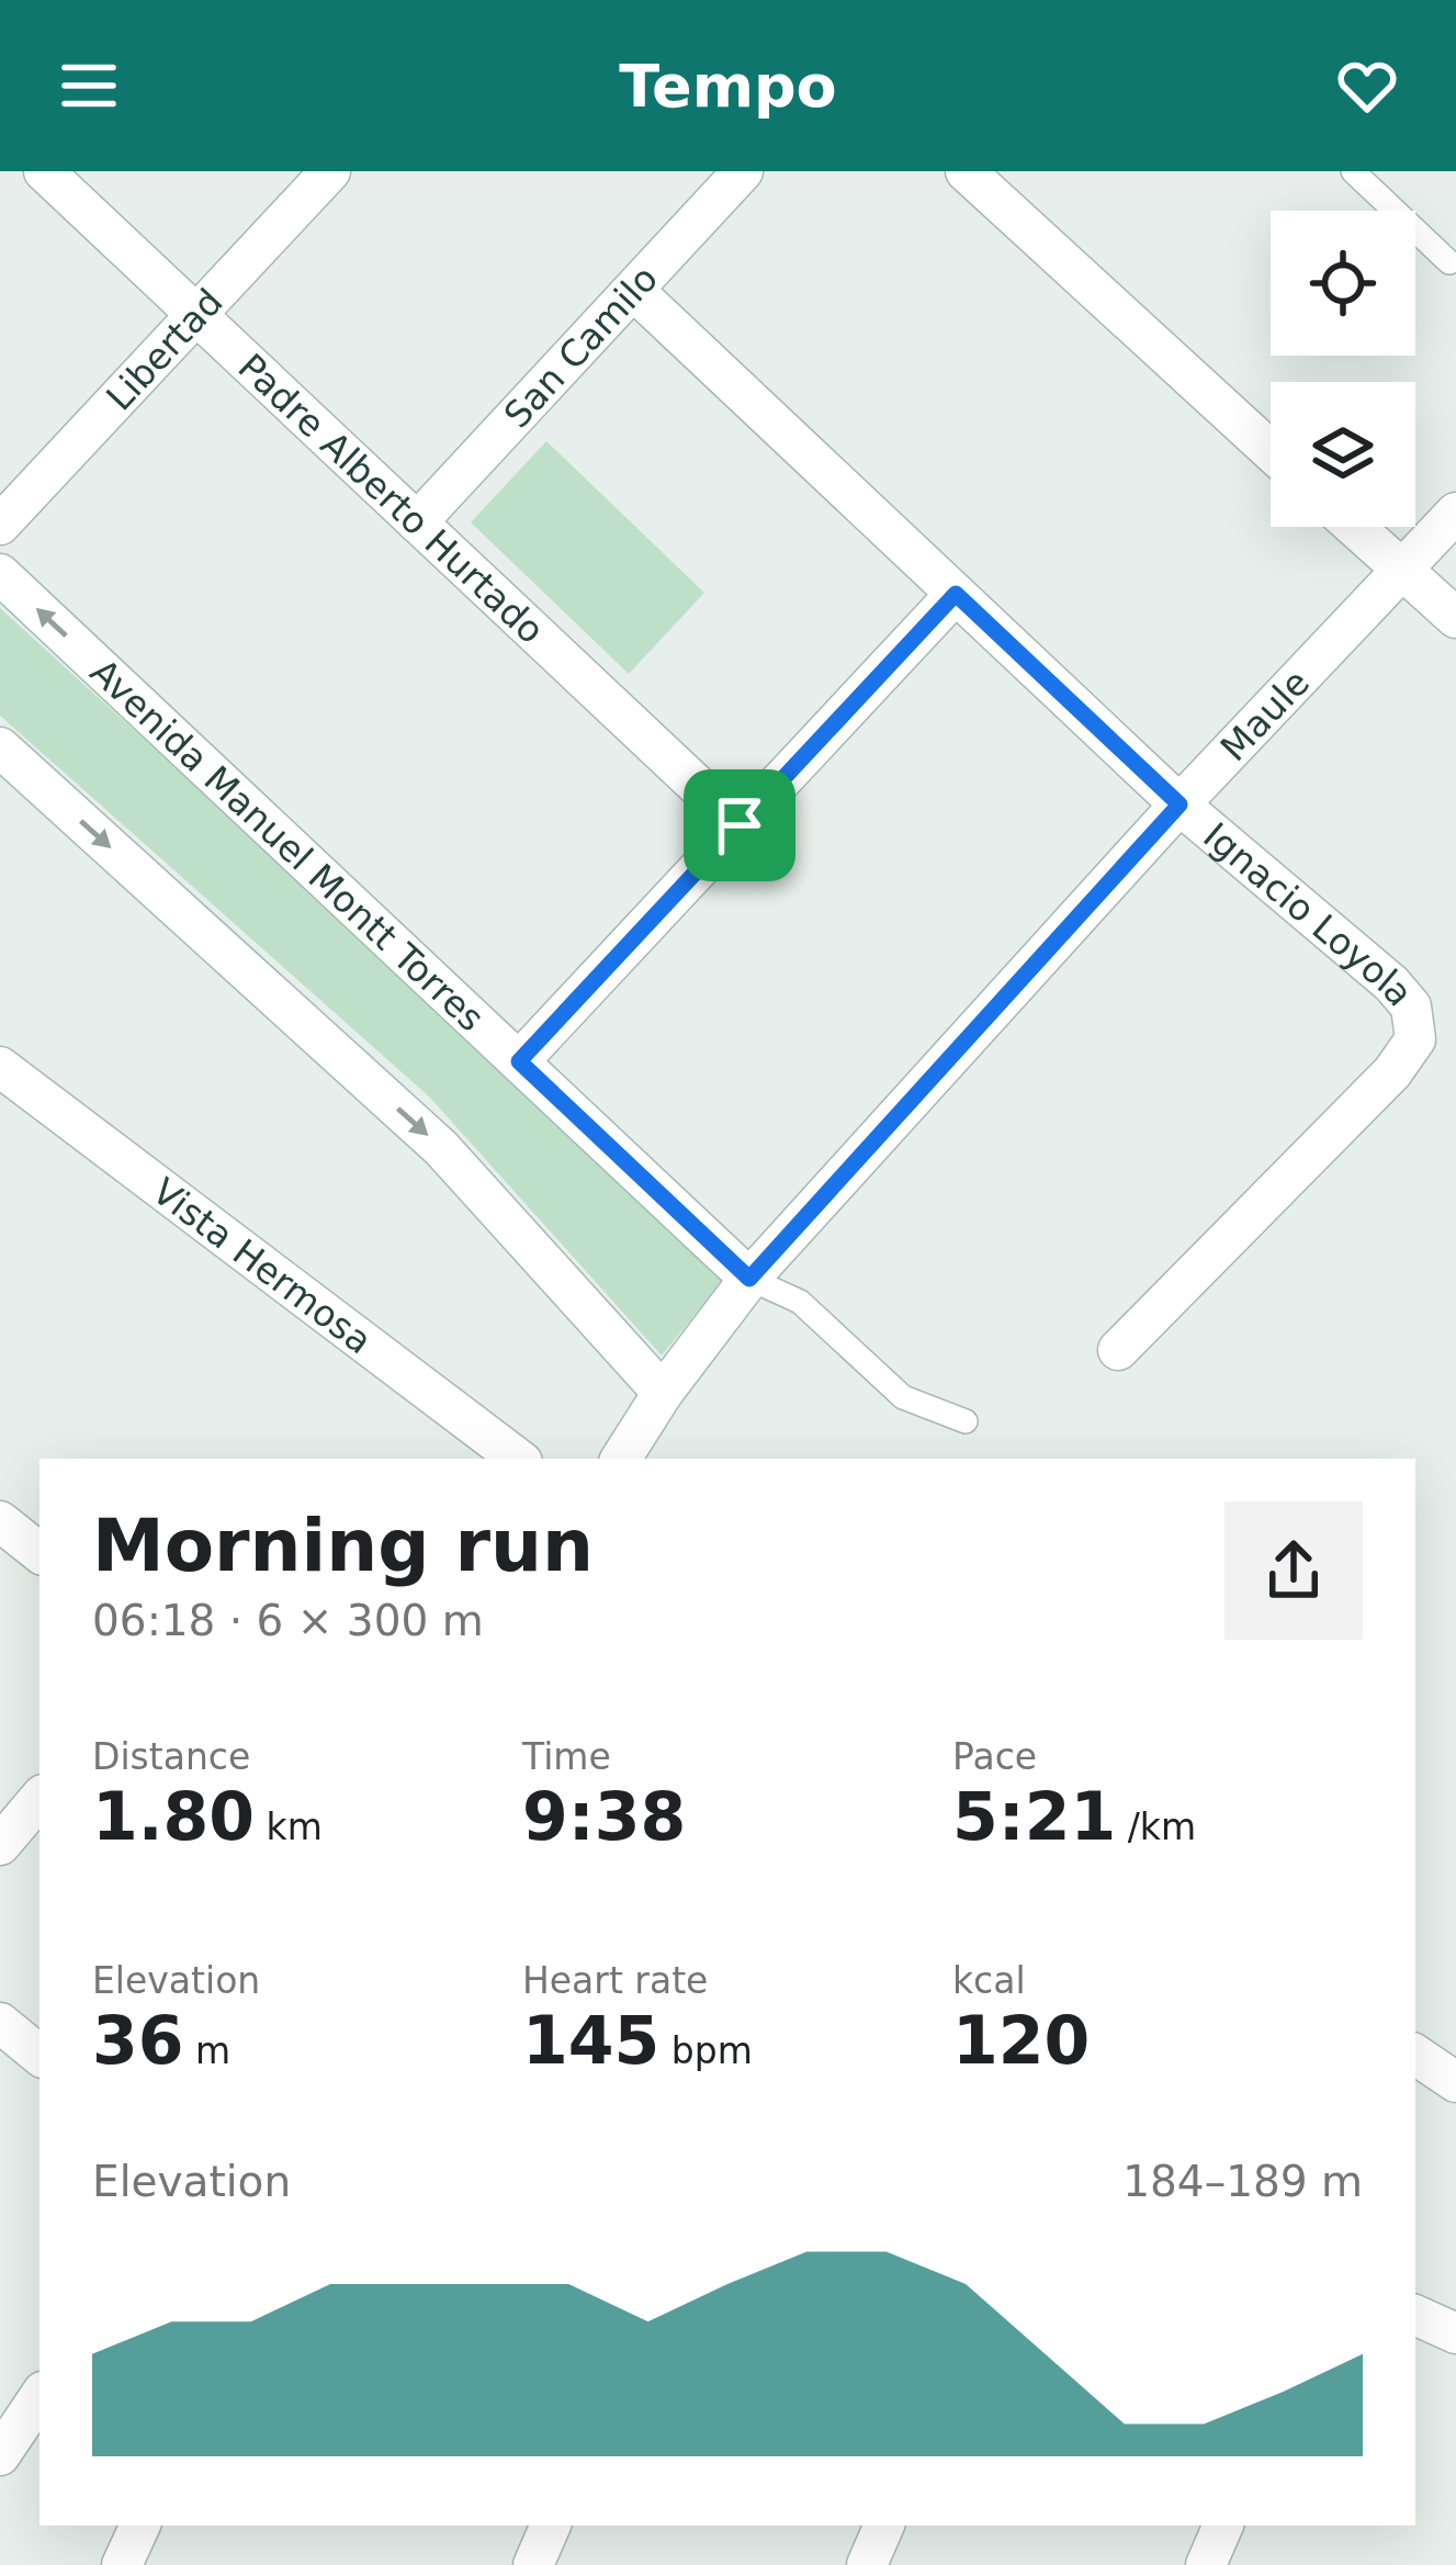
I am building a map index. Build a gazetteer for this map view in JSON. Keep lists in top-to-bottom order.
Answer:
{
  "streets": {
    "street": [
      "San Camilo",
      "Libertad",
      "Padre Alberto Hurtado",
      "Maule",
      "Avenida Manuel Montt Torres",
      "Ignacio Loyola",
      "Vista Hermosa"
    ]
  },
  "crossings": [
    ["San Camilo", "Padre Alberto Hurtado"],
    ["San Camilo", "Ignacio Loyola"],
    ["Libertad", "Padre Alberto Hurtado"],
    ["Maule", "Avenida Manuel Montt Torres"],
    ["Maule", "Ignacio Loyola"]
  ],
  "page": {
    "header": "Tempo",
    "heading": ["Morning run", "06:18 · 6 × 300 m"],
    "stats": [
      ["Distance", "1.80 km"],
      ["Time", "9:38"],
      ["Pace", "5:21 /km"],
      ["Elevation", "36 m"],
      ["Heart rate", "145 bpm"],
      ["kcal", "120"]
    ],
    "chart": ["Elevation", "184–189 m"]
  }
}
